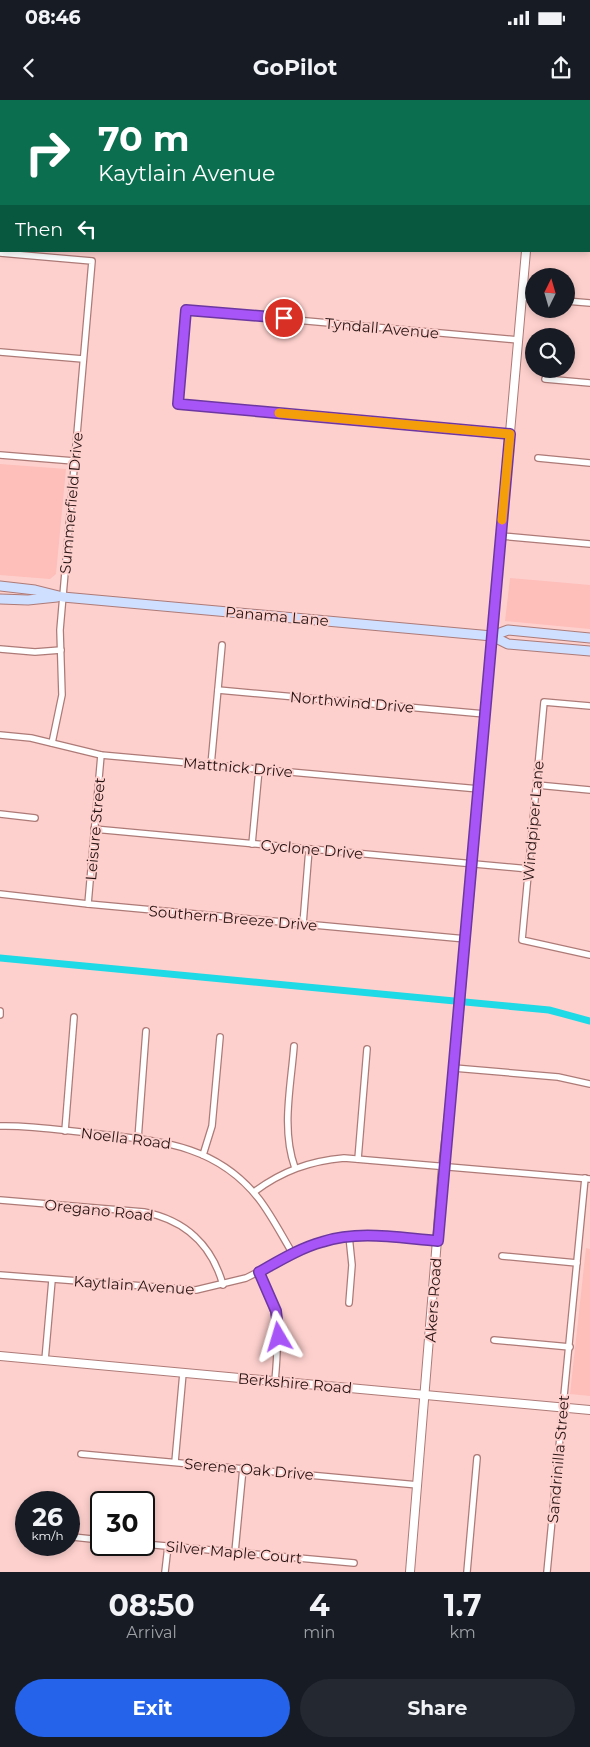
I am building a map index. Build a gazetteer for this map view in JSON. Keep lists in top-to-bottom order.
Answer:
{
  "streets": {
    "main road": ["Panama Lane"],
    "street": [
      "Tyndall Avenue",
      "Summerfield Drive",
      "Northwind Drive",
      "Mattnick Drive",
      "Windpiper Lane",
      "Leisure Street",
      "Cyclone Drive",
      "Southern Breeze Drive",
      "Noella Road",
      "Oregano Road",
      "Kaytlain Avenue",
      "Akers Road",
      "Berkshire Road",
      "Sandrinilla Street",
      "Serene Oak Drive",
      "Silver Maple Court"
    ]
  },
  "crossings": [
    ["Tyndall Avenue", "Akers Road"],
    ["Summerfield Drive", "Panama Lane"],
    ["Summerfield Drive", "Mattnick Drive"],
    ["Panama Lane", "Akers Road"],
    ["Northwind Drive", "Akers Road"],
    ["Mattnick Drive", "Leisure Street"],
    ["Mattnick Drive", "Akers Road"],
    ["Windpiper Lane", "Cyclone Drive"],
    ["Leisure Street", "Cyclone Drive"],
    ["Leisure Street", "Southern Breeze Drive"],
    ["Cyclone Drive", "Akers Road"],
    ["Southern Breeze Drive", "Akers Road"],
    ["Noella Road", "Kaytlain Avenue"],
    ["Oregano Road", "Kaytlain Avenue"],
    ["Kaytlain Avenue", "Akers Road"],
    ["Akers Road", "Berkshire Road"],
    ["Akers Road", "Serene Oak Drive"],
    ["Berkshire Road", "Sandrinilla Street"]
  ],
  "north": "top",
  "page": {
    "status": "08:46",
    "header": "GoPilot",
    "turn": ["70 m", "Kaytlain Avenue"],
    "then": "Then",
    "speed": "26 km/h",
    "limit": "30",
    "eta": [
      "08:50",
      "Arrival",
      "4",
      "min",
      "1.7",
      "km"
    ],
    "buttons": ["Exit", "Share"]
  }
}
